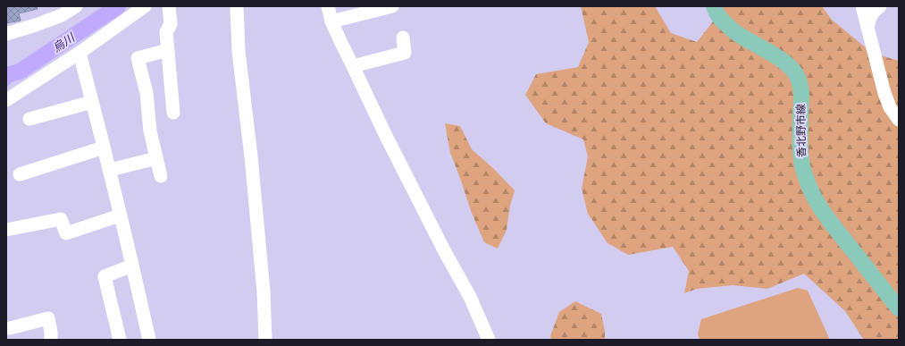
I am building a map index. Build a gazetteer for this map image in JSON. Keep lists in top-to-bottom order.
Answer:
{
  "streets": {
    "main road": ["香北野市線"]
  },
  "water": ["烏川"]
}
